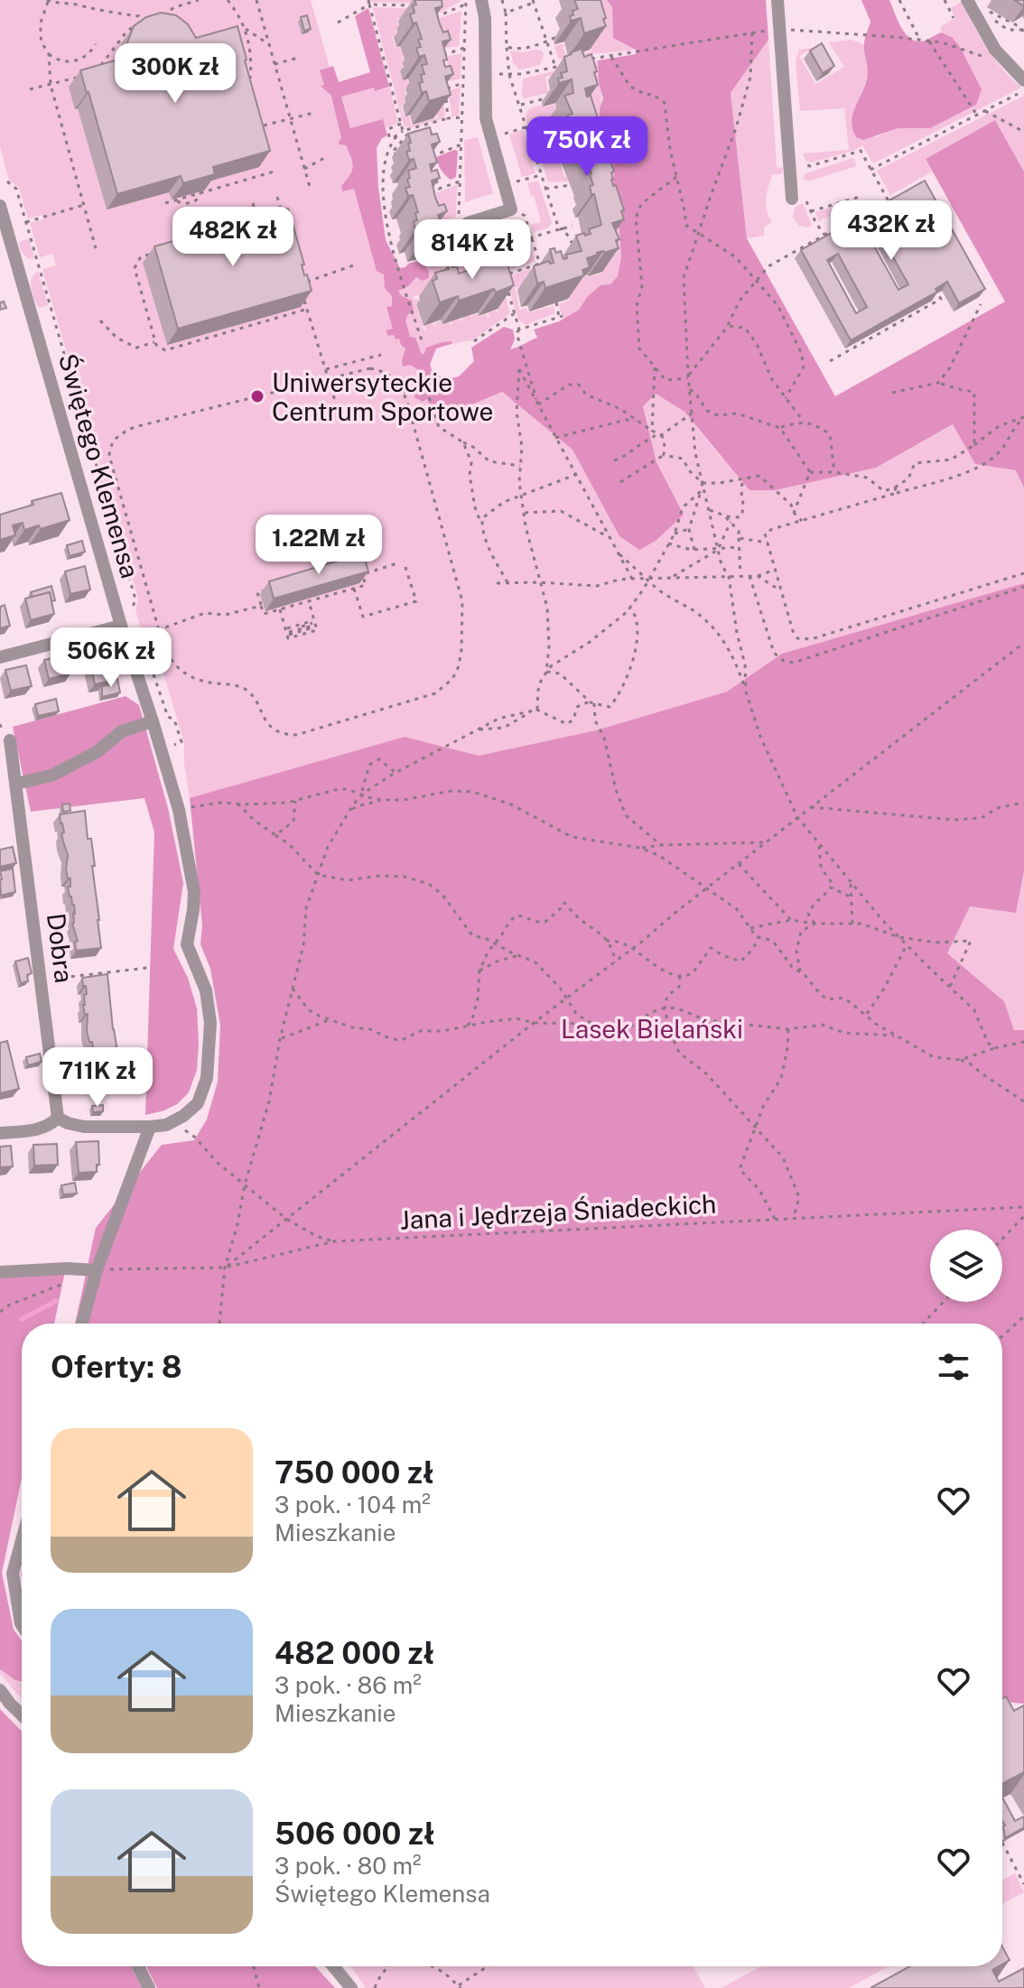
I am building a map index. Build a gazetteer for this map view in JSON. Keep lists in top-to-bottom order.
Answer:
{
  "streets": {
    "street": ["Świętego Klemensa", "Dobra"],
    "path": ["Jana i Jędrzeja Śniadeckich"]
  },
  "crossings": [
    ["Świętego Klemensa", "Dobra"]
  ],
  "parks": ["Lasek Bielański"],
  "places": ["Uniwersyteckie Centrum Sportowe"],
  "page": {
    "price": [
      "300K zł",
      "750K zł",
      "432K zł",
      "482K zł",
      "814K zł",
      "1.22M zł",
      "506K zł",
      "711K zł"
    ],
    "heading": "Oferty: 8",
    "list": [
      {
        "name": "750 000 zł",
        "note": "3 pok. · 104 m² · Mieszkanie"
      },
      {
        "name": "482 000 zł",
        "note": "3 pok. · 86 m² · Mieszkanie"
      },
      {
        "name": "506 000 zł",
        "note": "3 pok. · 80 m² · Świętego Klemensa"
      }
    ]
  }
}
